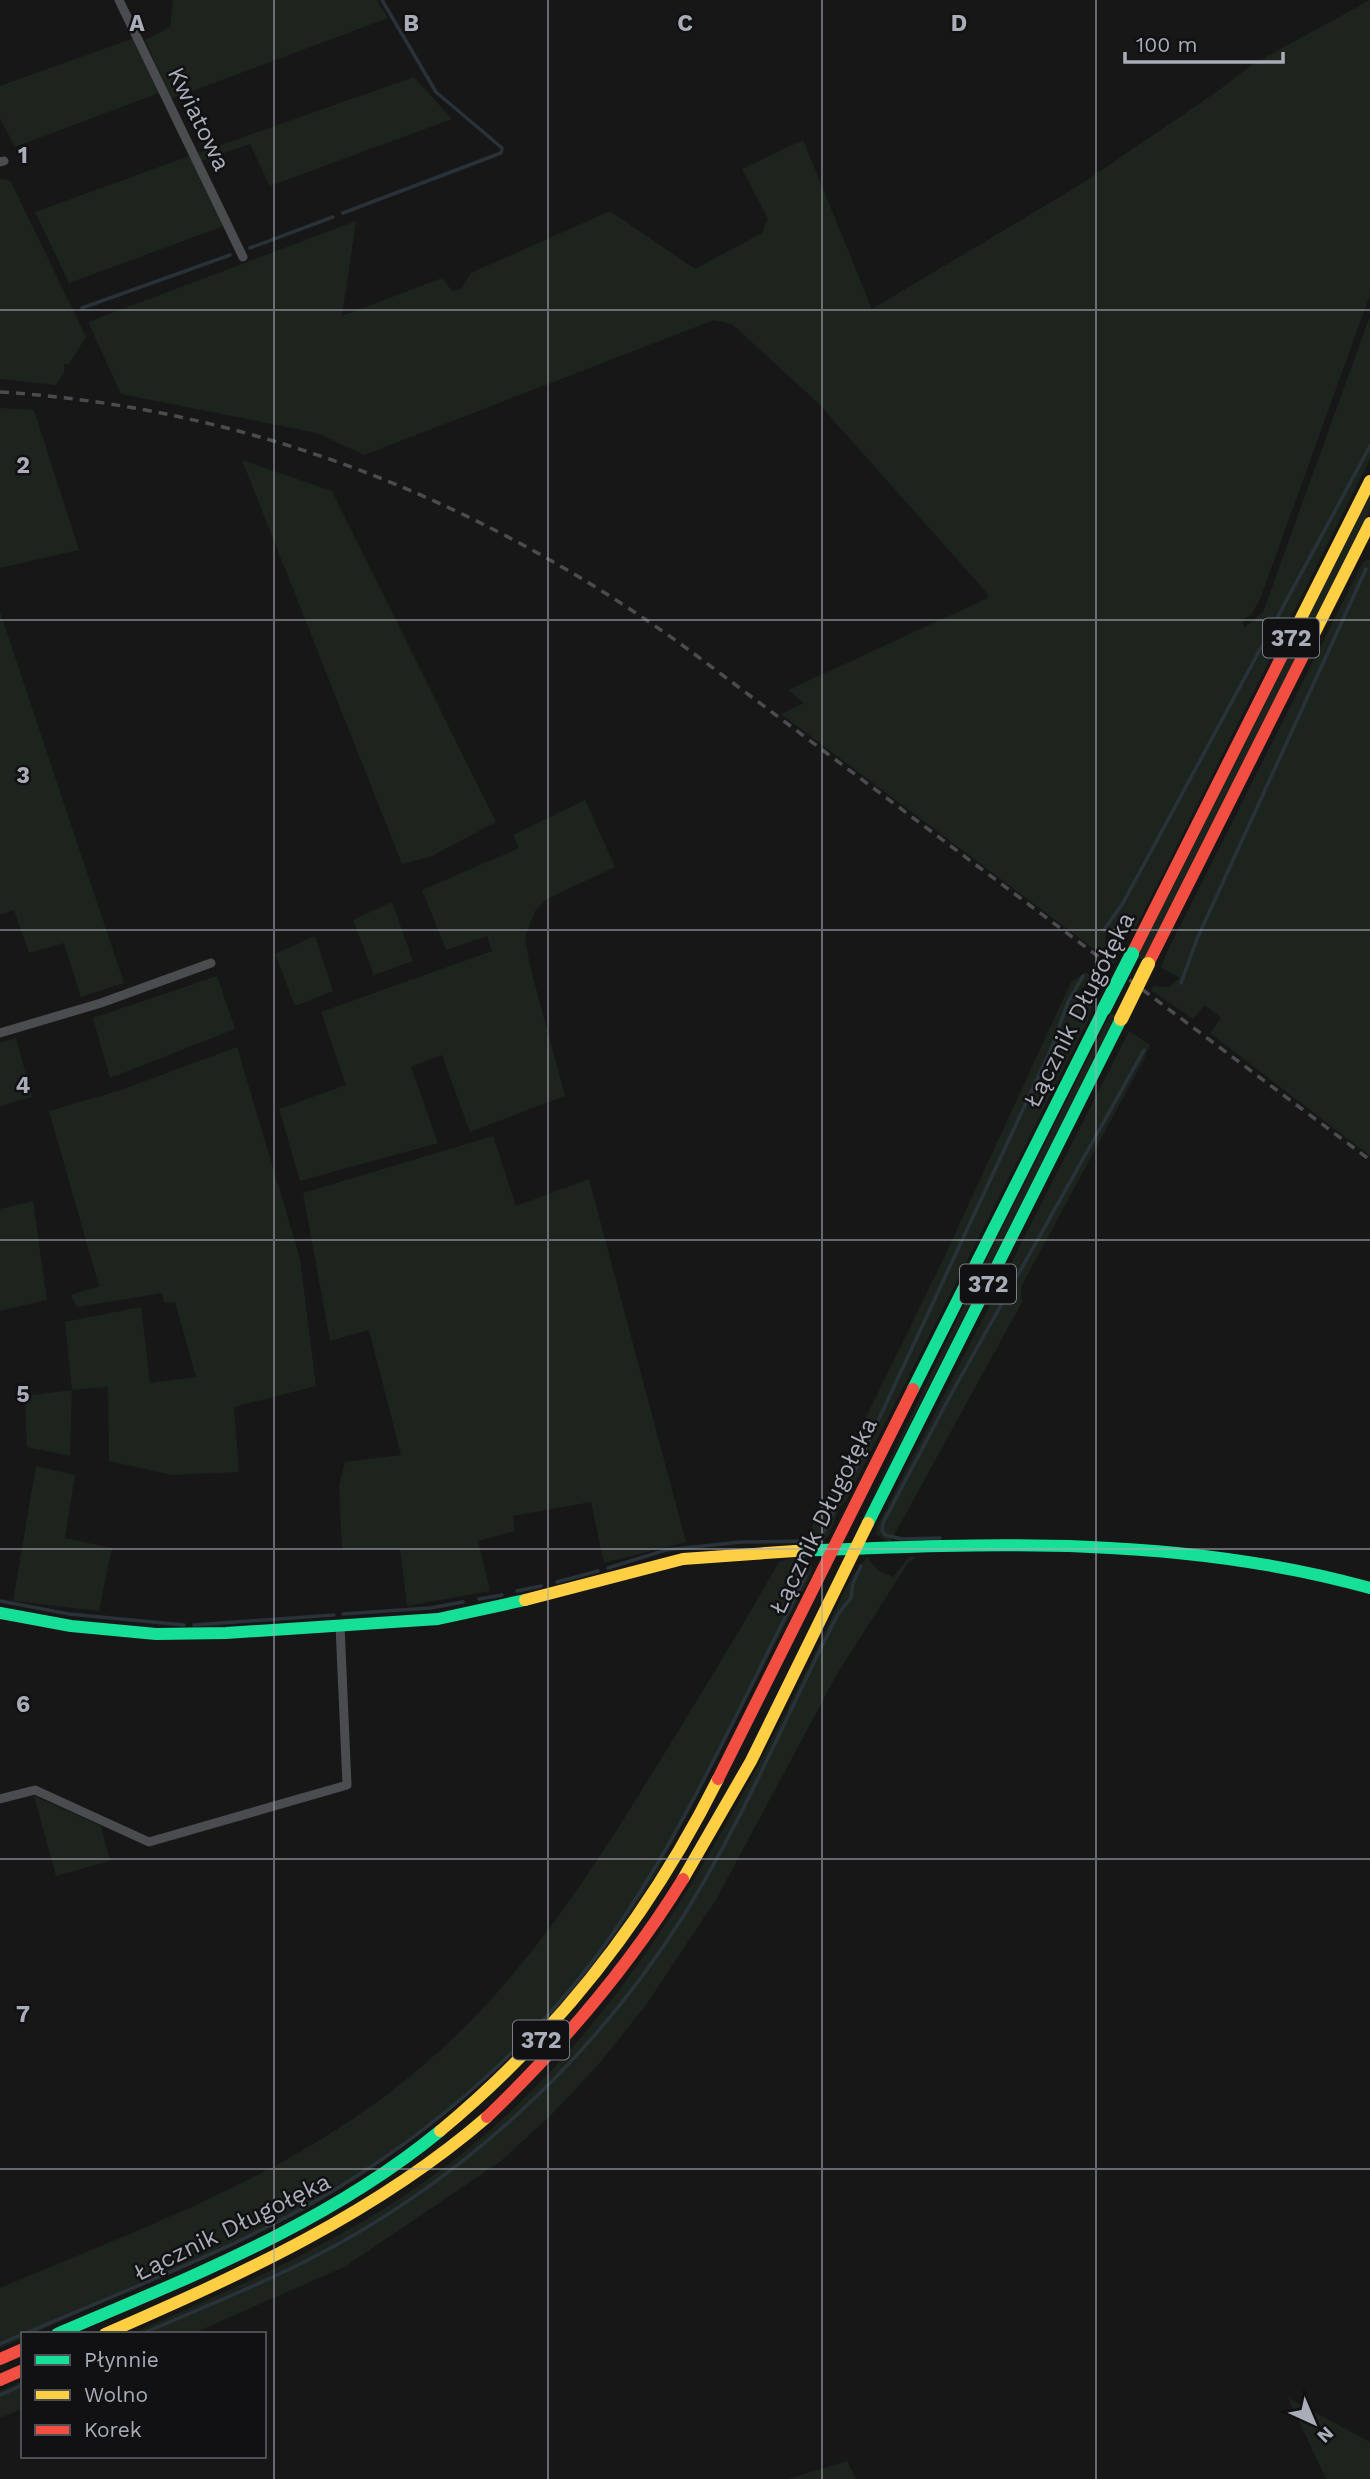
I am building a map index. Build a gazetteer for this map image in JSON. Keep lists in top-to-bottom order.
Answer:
{
  "streets": {
    "main road": ["372", "Łącznik Długołęka"],
    "street": ["Kwiatowa"]
  },
  "legend": ["Płynnie", "Wolno", "Korek"],
  "scale_bar": "100 m",
  "north": "bottom right",
  "grid": {
    "columns": [
      "A",
      "B",
      "C",
      "D"
    ],
    "rows": [
      "1",
      "2",
      "3",
      "4",
      "5",
      "6",
      "7"
    ]
  }
}
